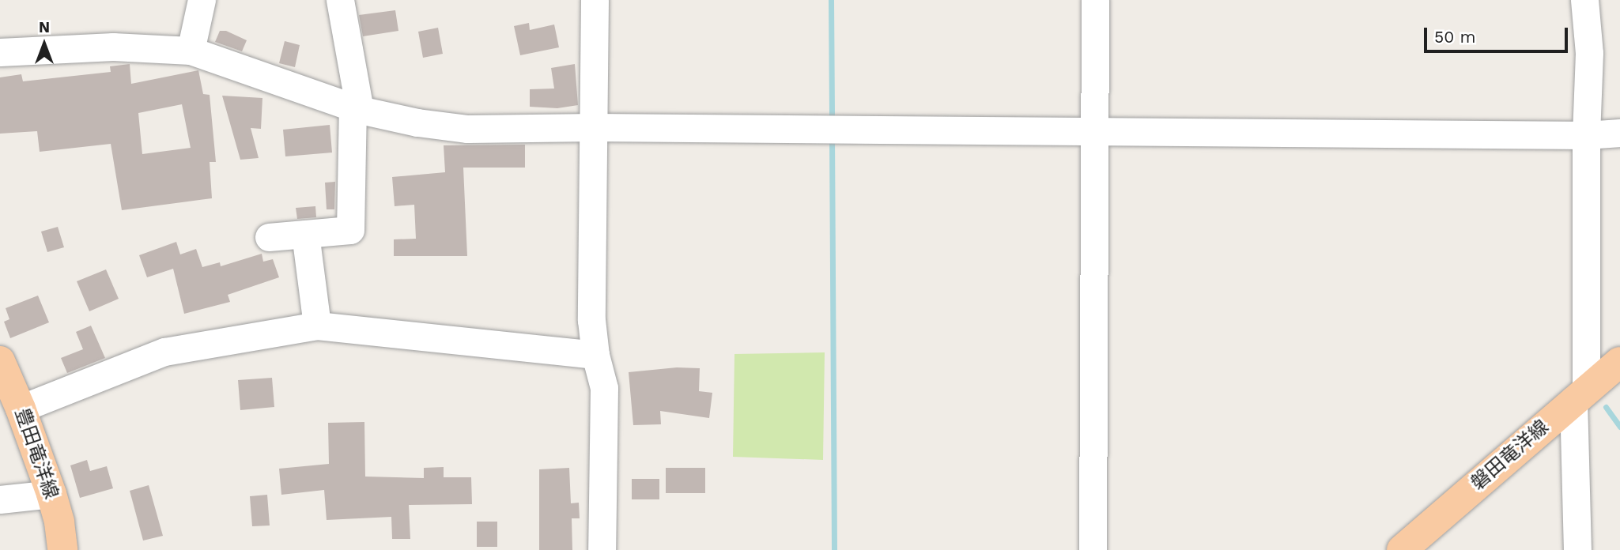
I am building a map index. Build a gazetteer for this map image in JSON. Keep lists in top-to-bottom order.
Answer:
{
  "streets": {
    "main road": ["豊田竜洋線", "磐田竜洋線"]
  },
  "scale_bar": "50 m",
  "north": "top"
}
